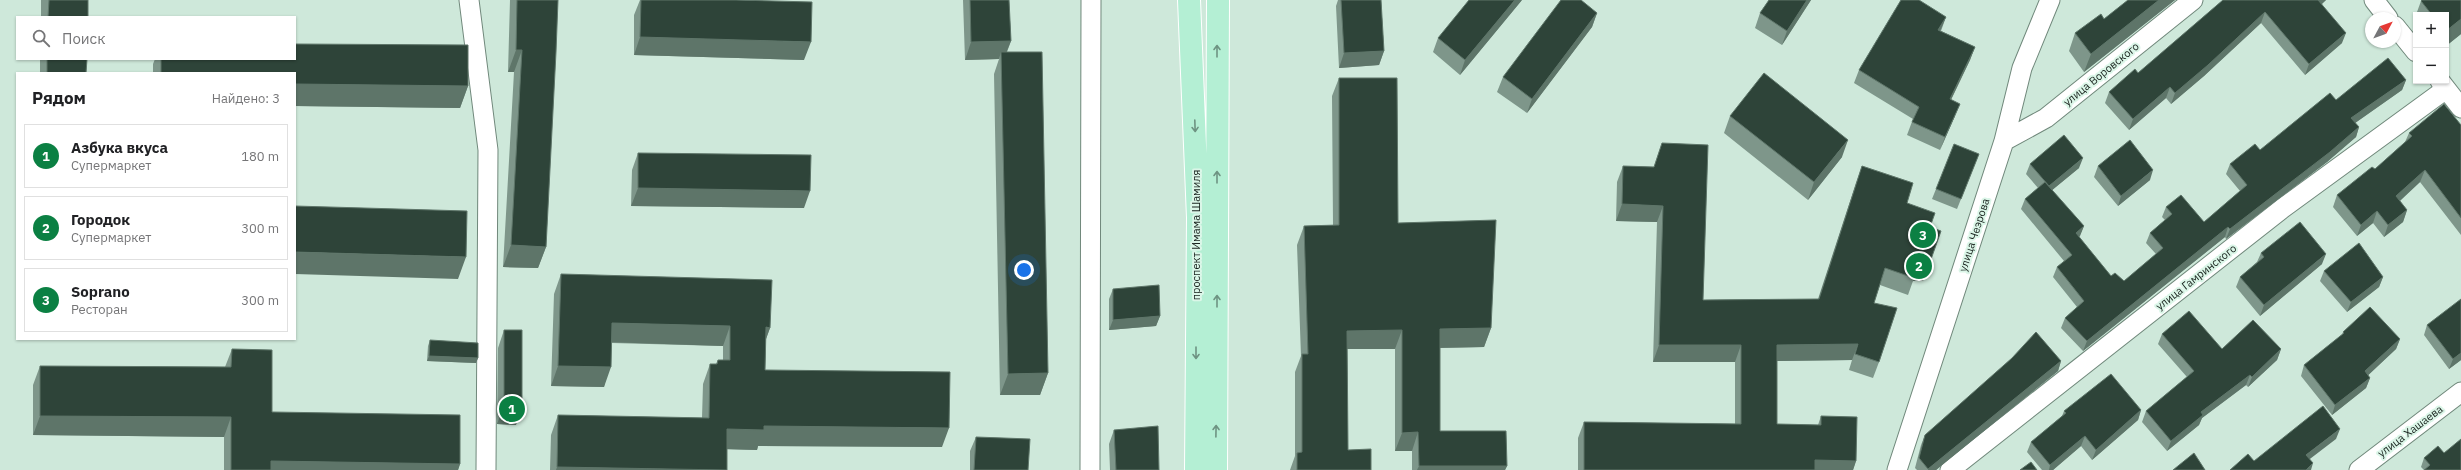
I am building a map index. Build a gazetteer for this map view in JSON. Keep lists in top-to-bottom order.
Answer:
{
  "streets": {
    "main road": ["проспект Имама Шамиля"],
    "street": [
      "улица Воровского",
      "улица Чеэрова",
      "улица Гамринского",
      "улица Хашаева"
    ]
  },
  "crossings": [
    ["улица Воровского", "улица Чеэрова"]
  ],
  "north": "top right",
  "page": {
    "map_buttons": ["+", "−"],
    "search": "Поиск",
    "heading": ["Рядом", "Найдено: 3"],
    "list": [
      {
        "mark": "1",
        "name": "Азбука вкуса",
        "note": "Супермаркет",
        "value": "180 m"
      },
      {
        "mark": "2",
        "name": "Городок",
        "note": "Супермаркет",
        "value": "300 m"
      },
      {
        "mark": "3",
        "name": "Soprano",
        "note": "Ресторан",
        "value": "300 m"
      }
    ],
    "pins": ["3", "2", "1"]
  }
}
